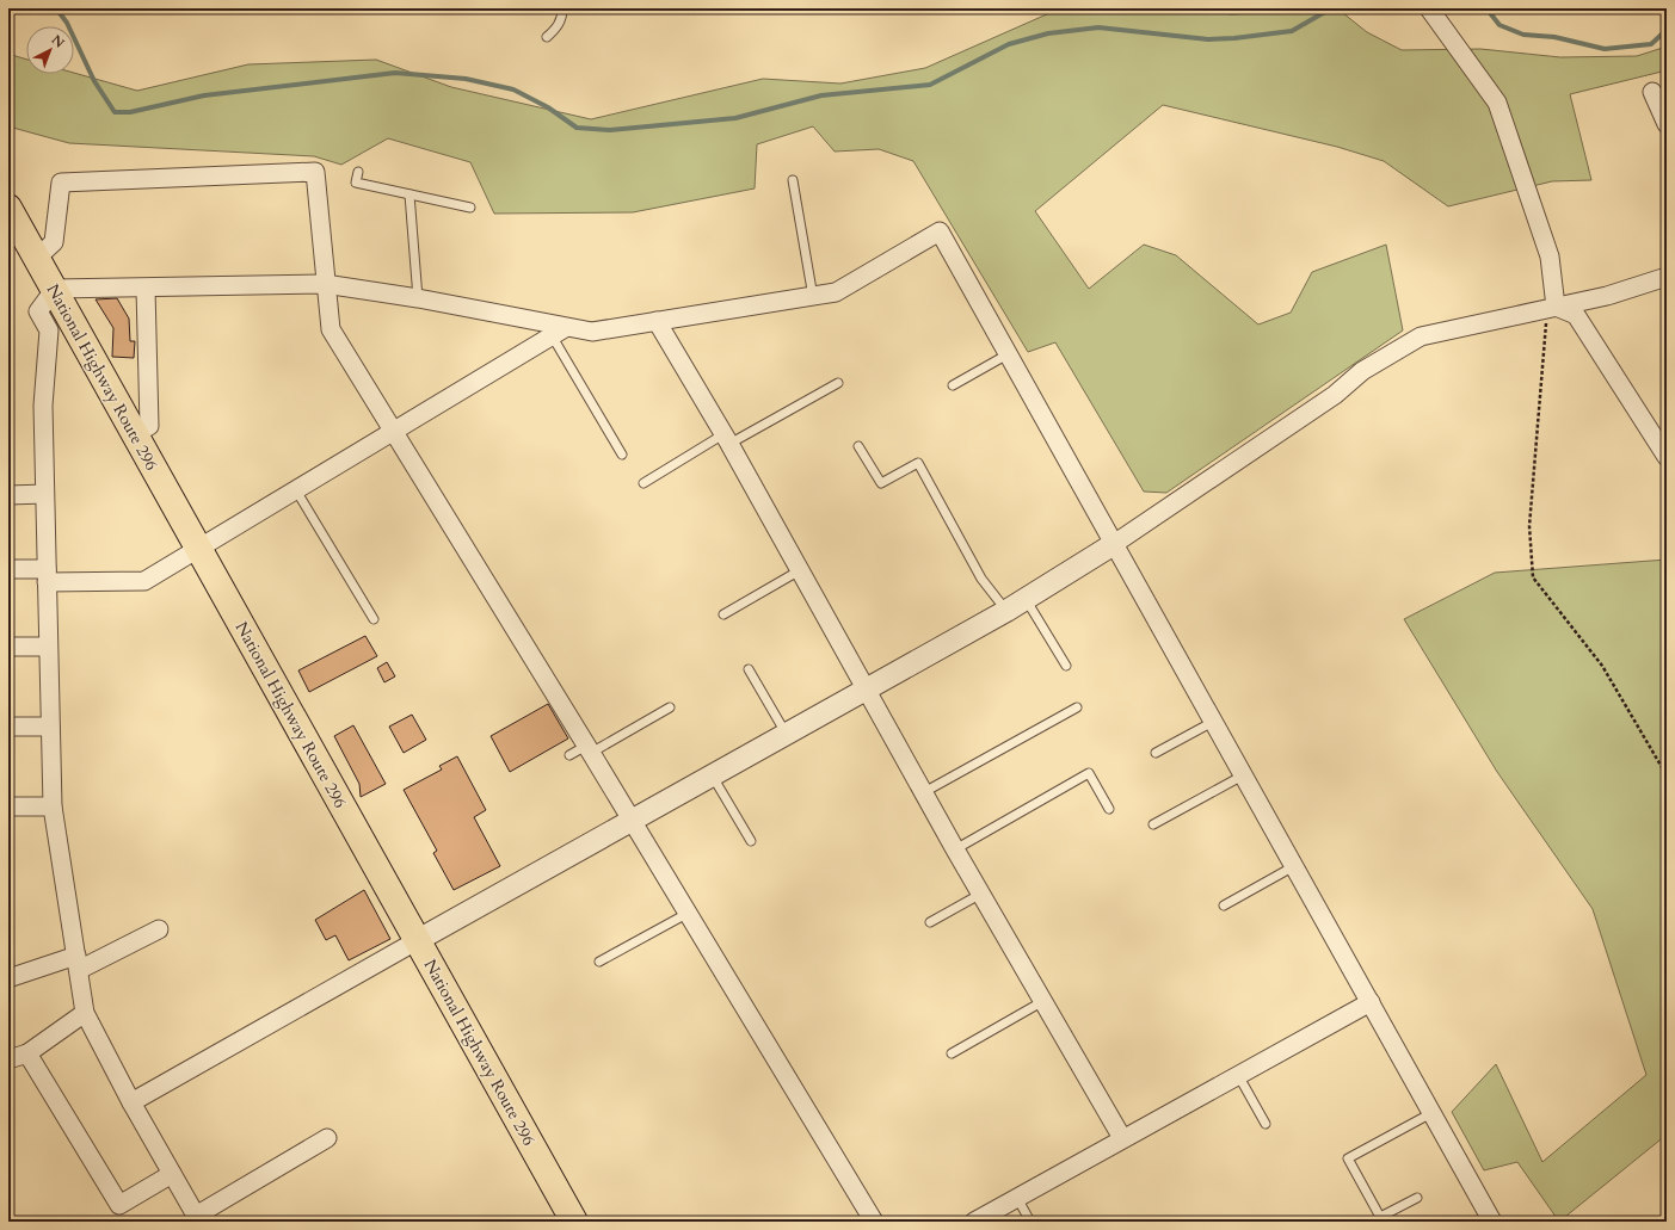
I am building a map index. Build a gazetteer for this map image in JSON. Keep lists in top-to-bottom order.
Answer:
{
  "streets": {
    "highway": ["National Highway Route 296"]
  },
  "north": "top right"
}
